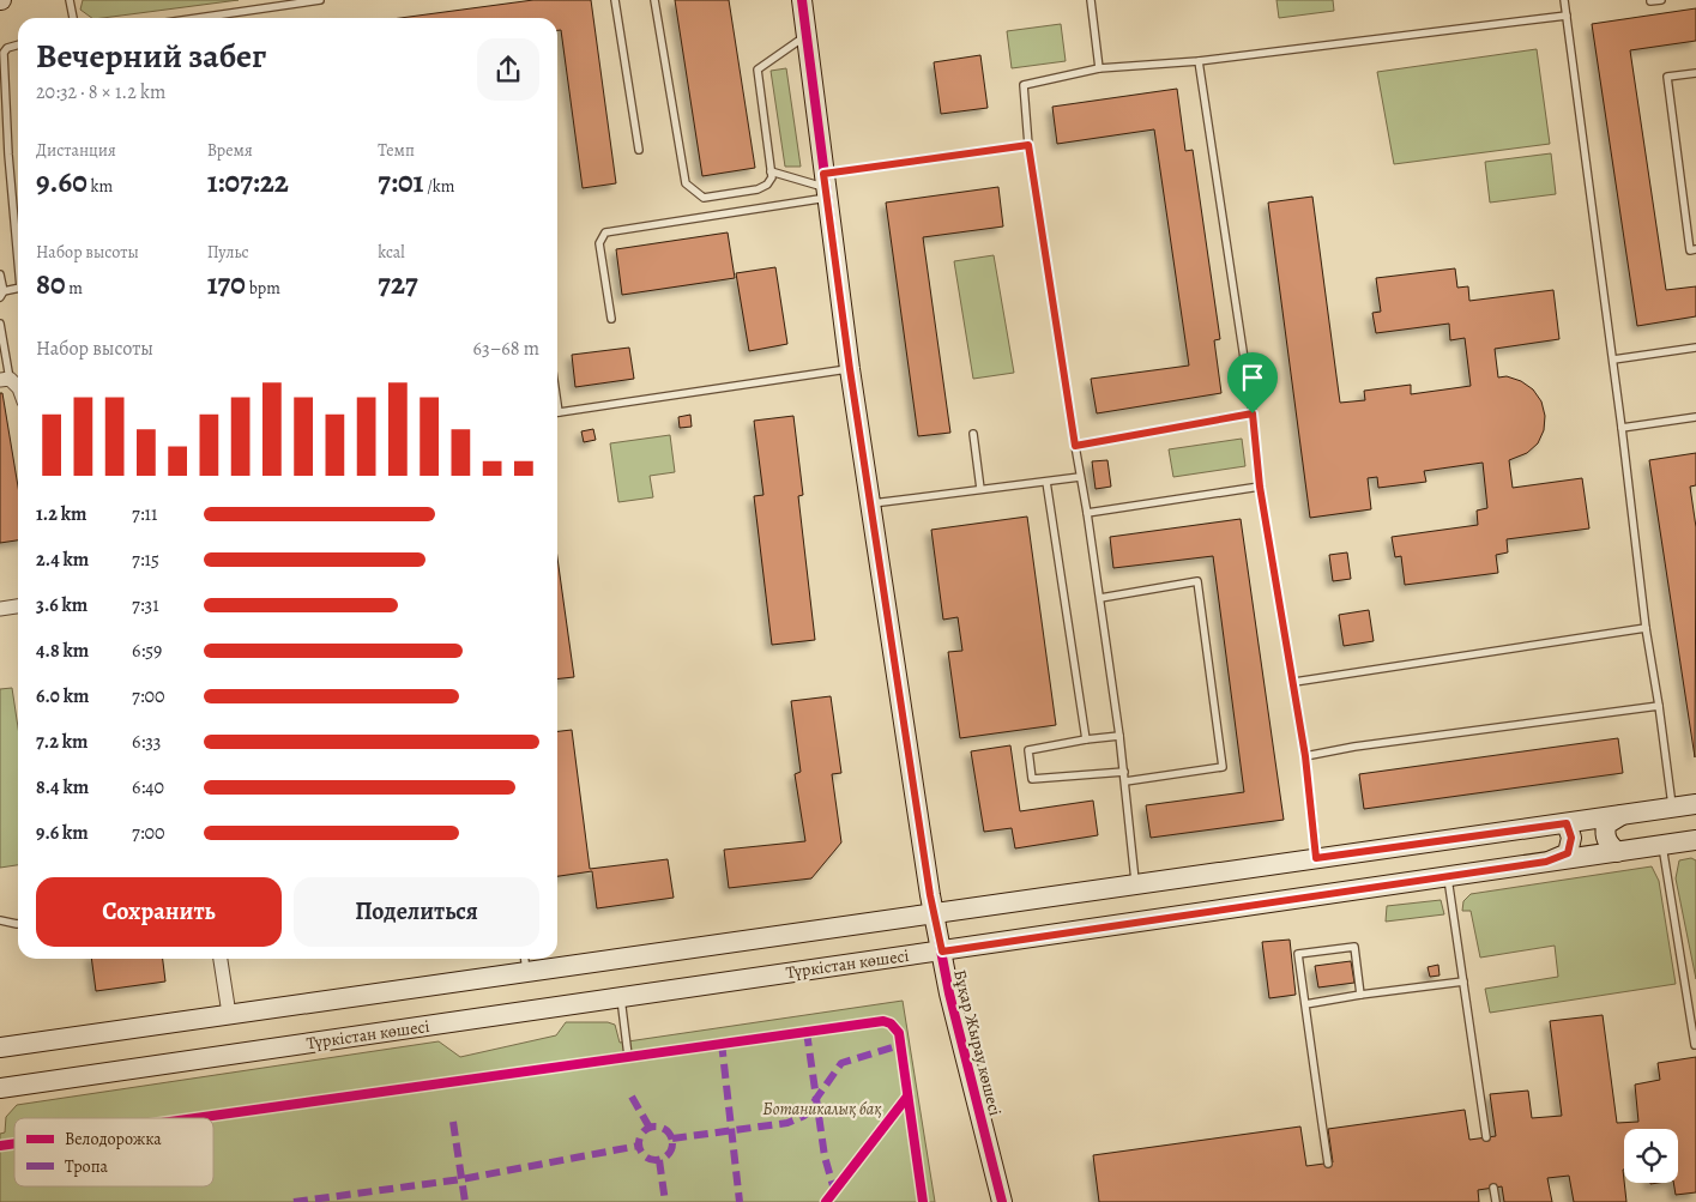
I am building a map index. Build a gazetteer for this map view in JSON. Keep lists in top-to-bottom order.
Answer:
{
  "streets": {
    "main road": ["Түркістан көшесі", "Бұқар Жырау көшесі"]
  },
  "crossings": [
    ["Түркістан көшесі", "Бұқар Жырау көшесі"]
  ],
  "parks": ["Ботаникалық бақ"],
  "legend": ["Велодорожка", "Тропа"],
  "page": {
    "heading": ["Вечерний забег", "20:32 · 8 × 1.2 km"],
    "stats": [
      ["Дистанция", "9.60 km"],
      ["Время", "1:07:22"],
      ["Темп", "7:01 /km"],
      ["Набор высоты", "80 m"],
      ["Пульс", "170 bpm"],
      ["kcal", "727"]
    ],
    "chart": ["Набор высоты", "63–68 m"],
    "list": [
      {
        "name": "1.2 km",
        "note": "7:11"
      },
      {
        "name": "2.4 km",
        "note": "7:15"
      },
      {
        "name": "3.6 km",
        "note": "7:31"
      },
      {
        "name": "4.8 km",
        "note": "6:59"
      },
      {
        "name": "6.0 km",
        "note": "7:00"
      },
      {
        "name": "7.2 km",
        "note": "6:33"
      },
      {
        "name": "8.4 km",
        "note": "6:40"
      },
      {
        "name": "9.6 km",
        "note": "7:00"
      }
    ],
    "buttons": ["Сохранить", "Поделиться"]
  }
}
